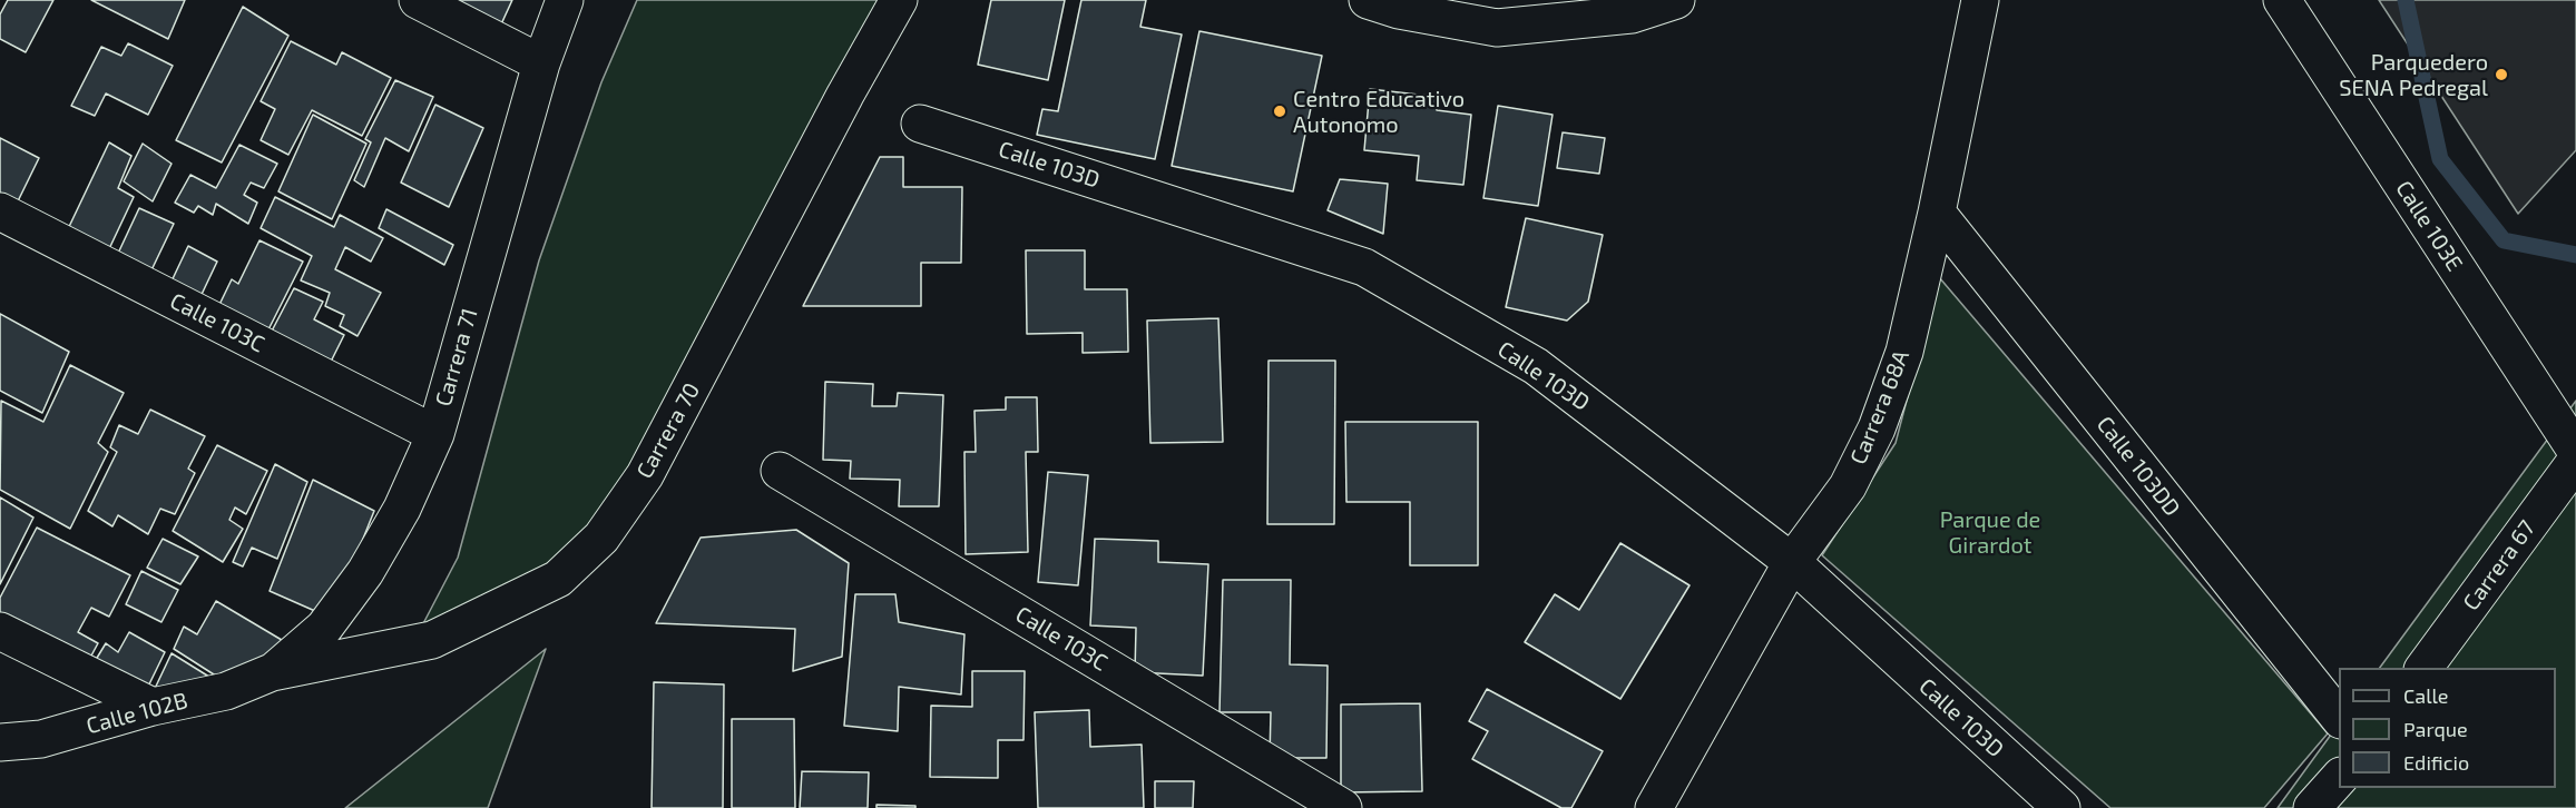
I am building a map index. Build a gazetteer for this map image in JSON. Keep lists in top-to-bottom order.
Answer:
{
  "streets": {
    "street": [
      "Calle 103D",
      "Calle 103E",
      "Calle 103C",
      "Carrera 71",
      "Carrera 68A",
      "Carrera 70",
      "Calle 103DD",
      "Carrera 67",
      "Calle 102B"
    ]
  },
  "crossings": [
    ["Calle 103D", "Carrera 68A"],
    ["Calle 103C", "Carrera 71"],
    ["Carrera 71", "Carrera 70"],
    ["Carrera 71", "Calle 102B"],
    ["Carrera 68A", "Calle 103DD"],
    ["Carrera 70", "Calle 102B"]
  ],
  "parks": ["Parque de Girardot"],
  "places": ["Parquedero SENA Pedregal", "Centro Educativo Autonomo"],
  "legend": ["Calle", "Parque", "Edificio"]
}
